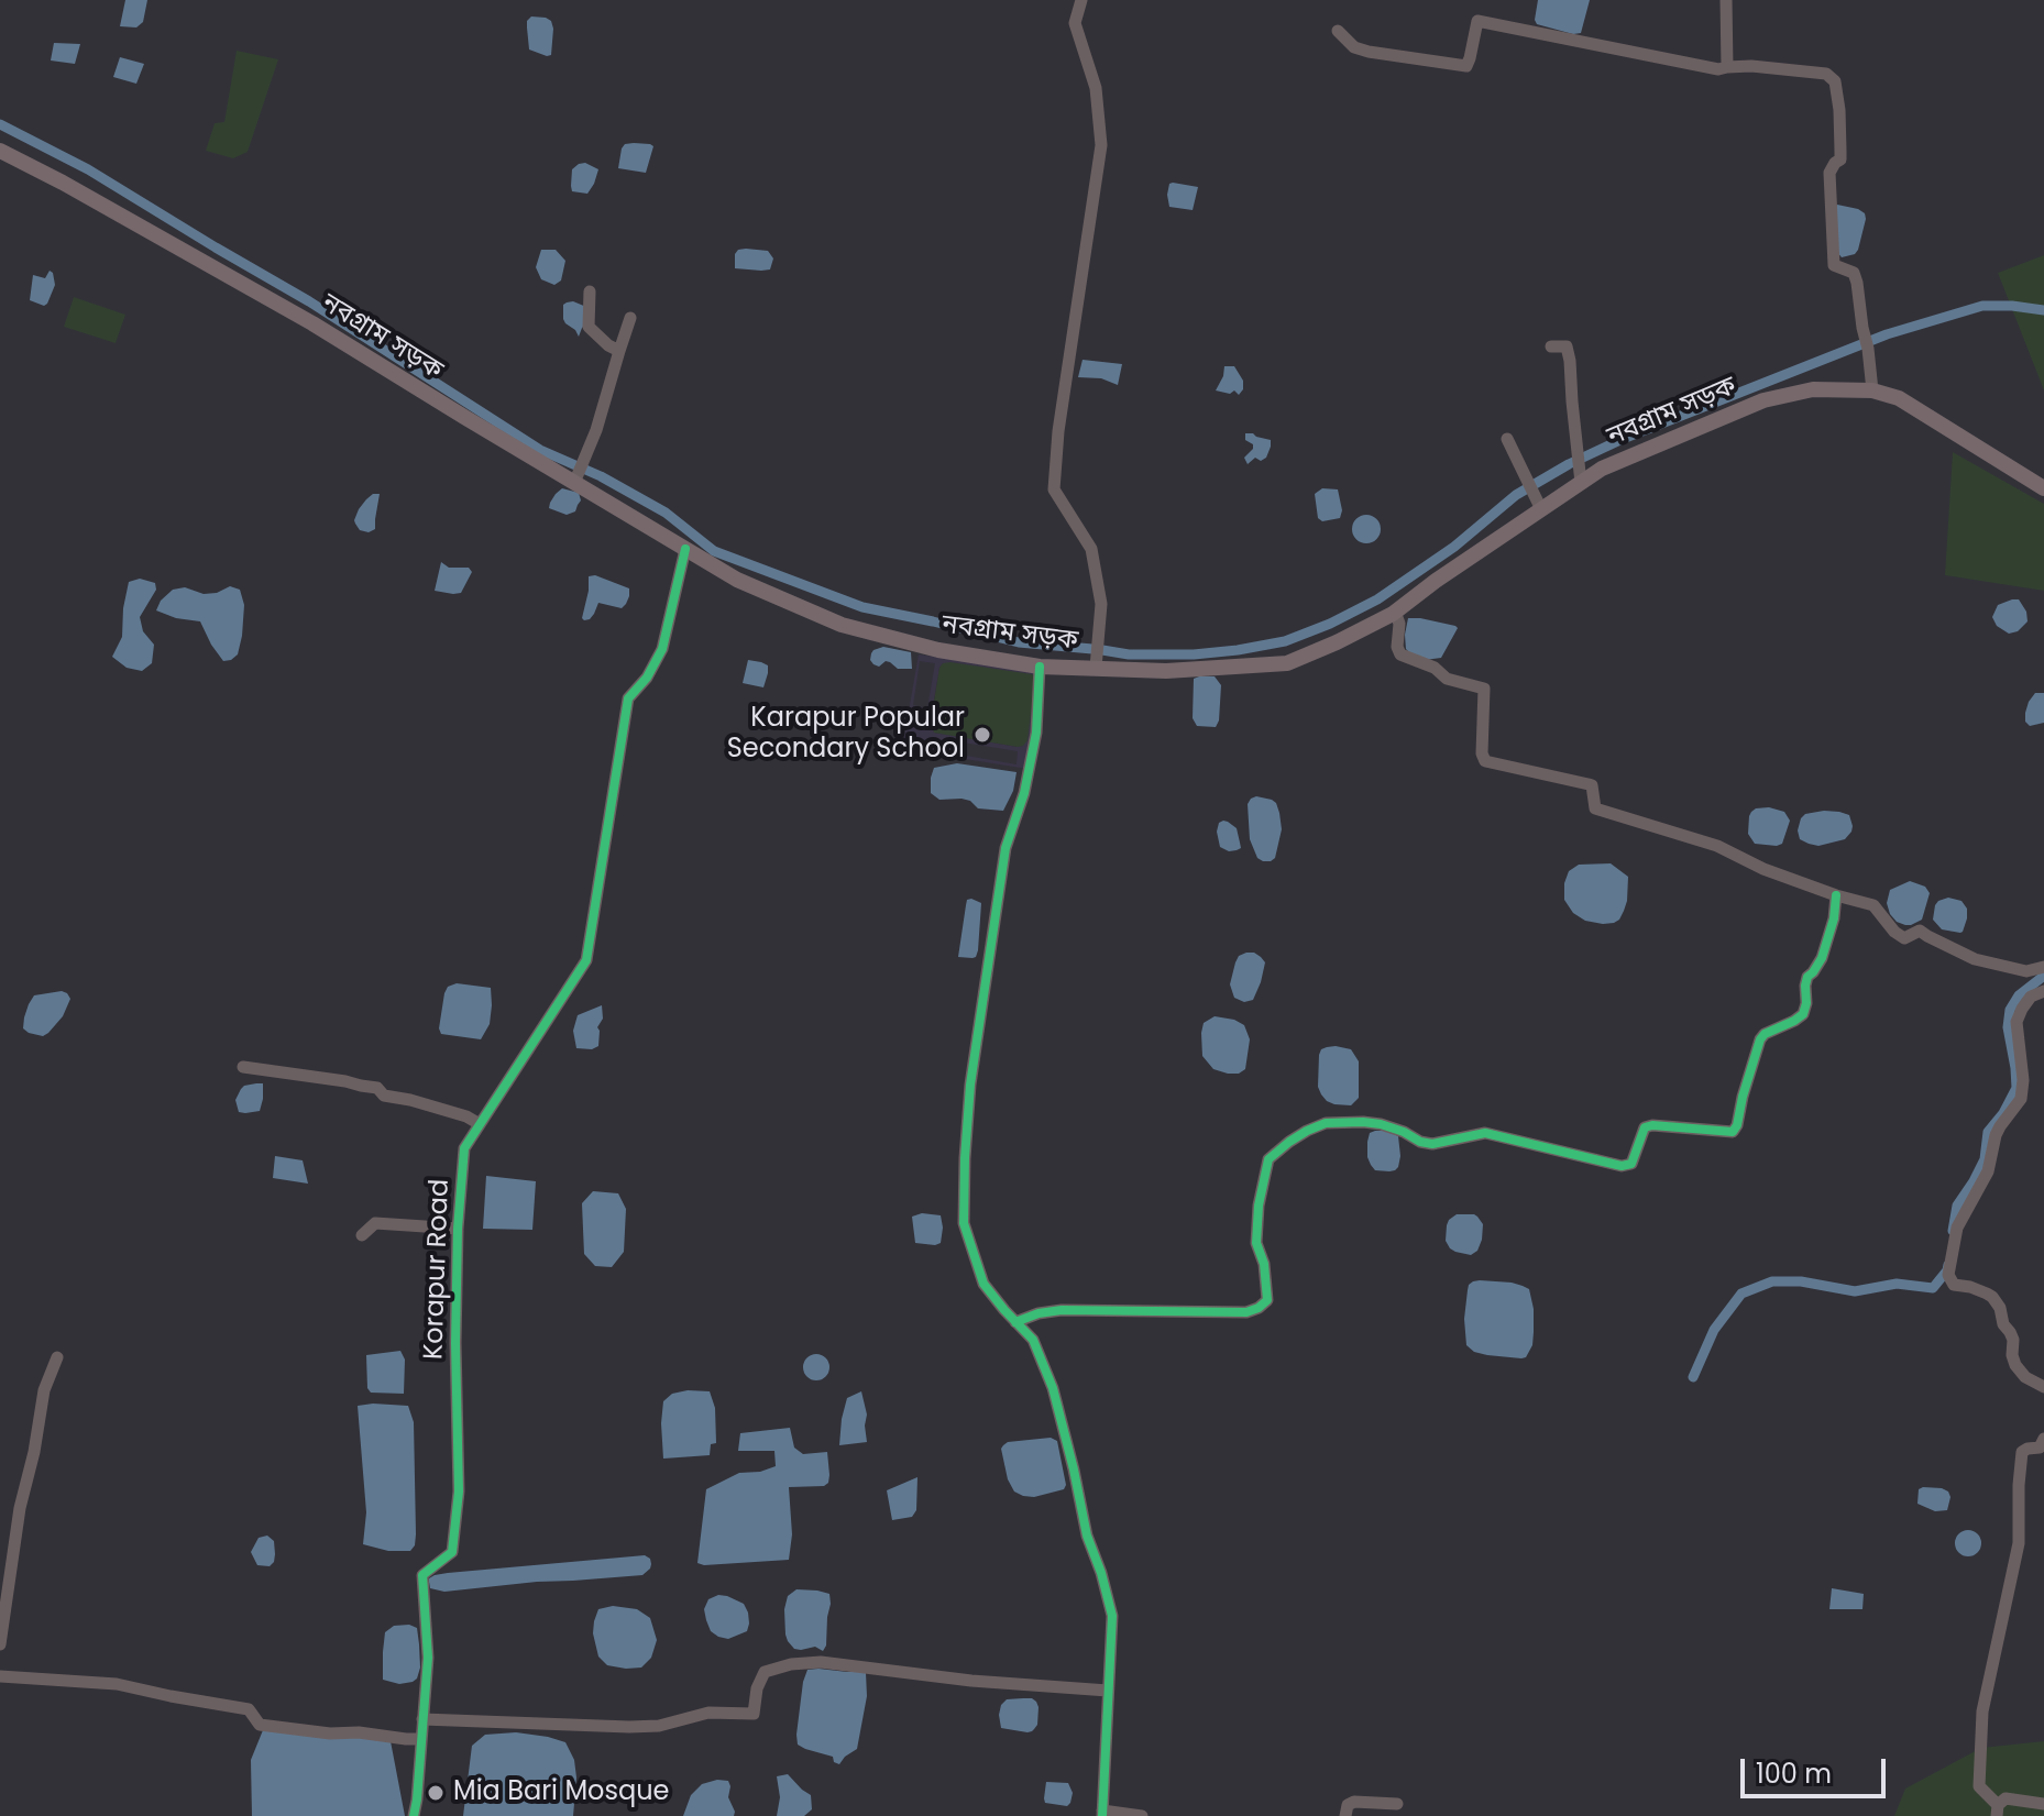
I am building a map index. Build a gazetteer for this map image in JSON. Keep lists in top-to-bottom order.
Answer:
{
  "streets": {
    "main road": ["নবগ্রাম সড়ক"],
    "street": ["Korapur Road"]
  },
  "crossings": [
    ["নবগ্রাম সড়ক", "Korapur Road"]
  ],
  "places": ["Karapur Popular Secondary School", "Mia Bari Mosque"],
  "scale_bar": "100 m"
}
